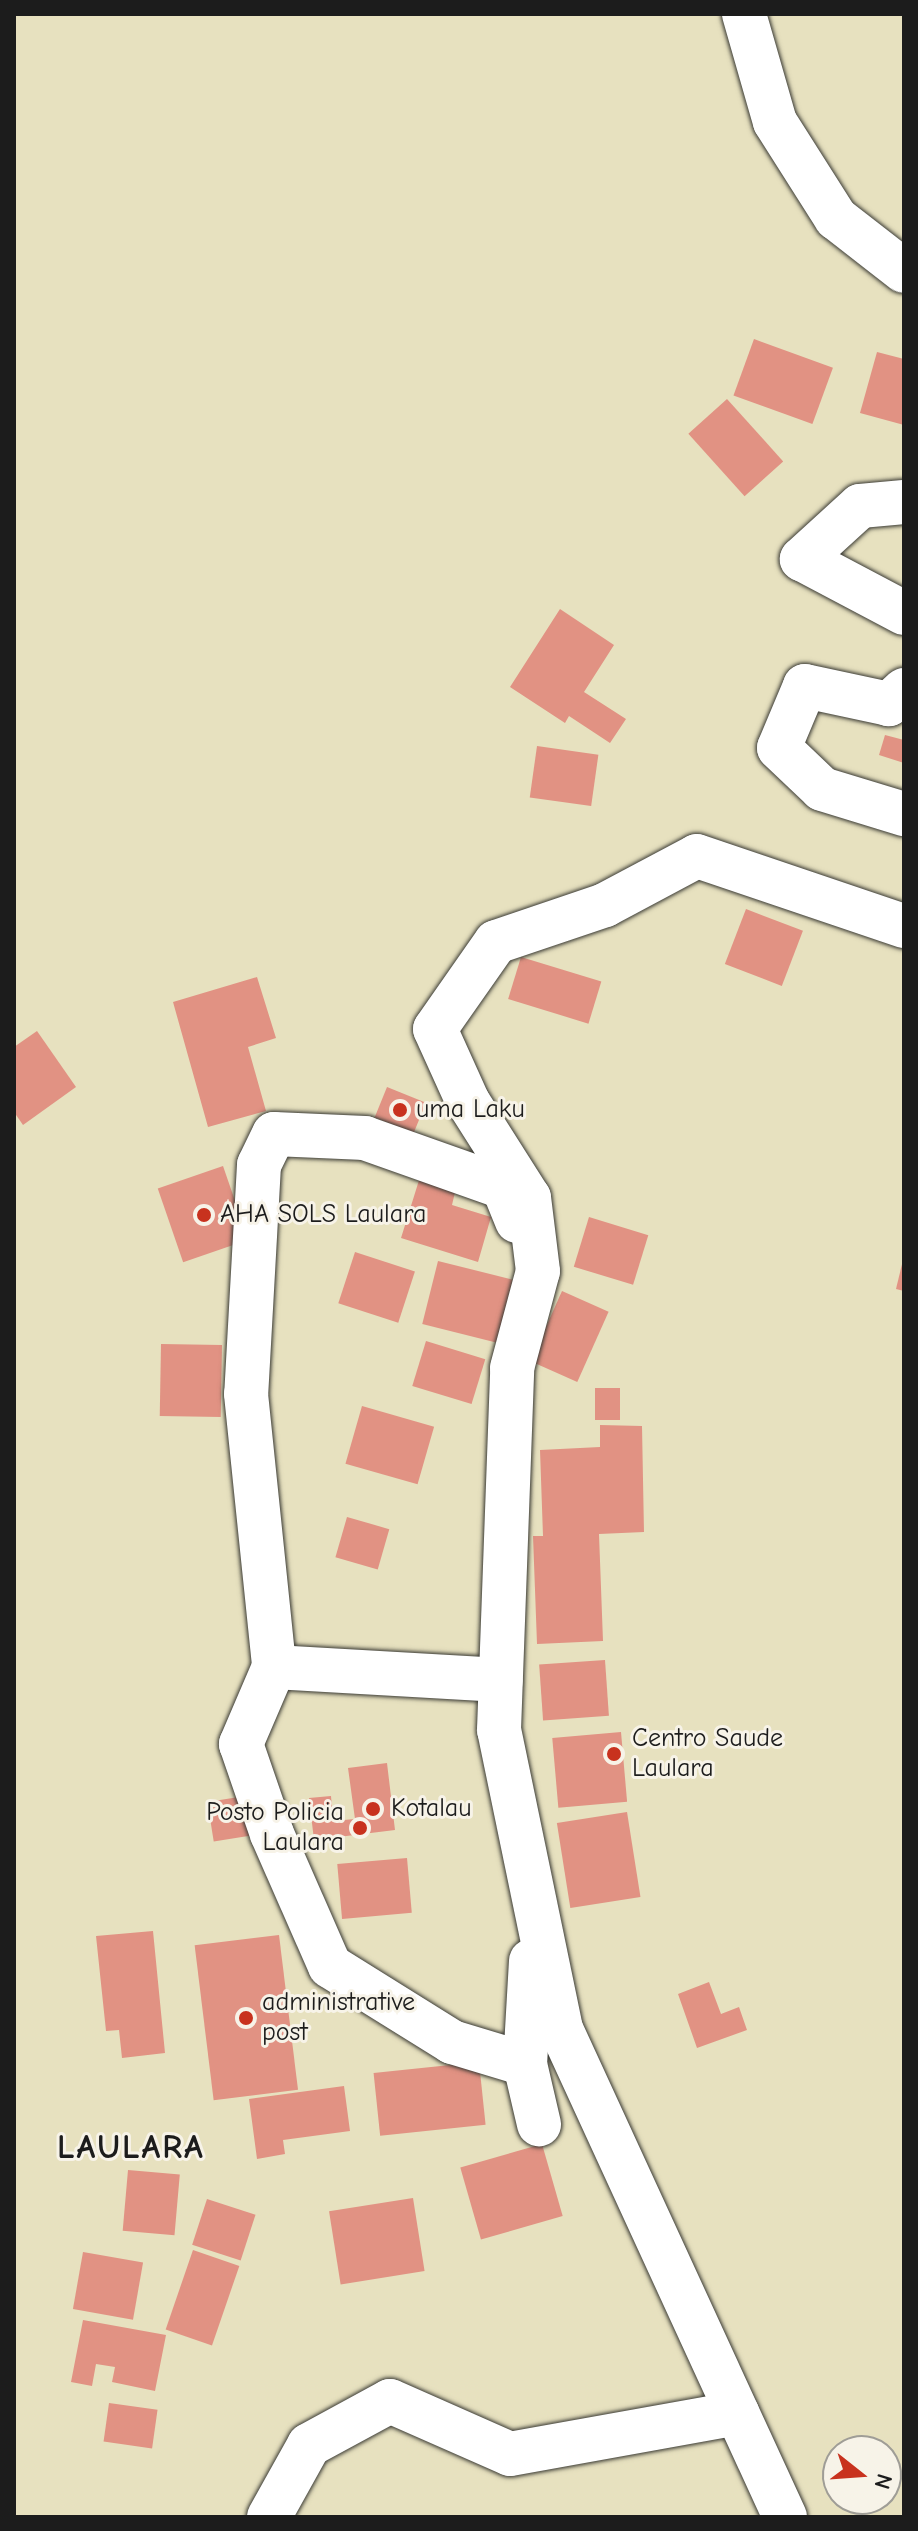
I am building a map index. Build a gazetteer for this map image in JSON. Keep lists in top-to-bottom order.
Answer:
{
  "districts": ["LAULARA"],
  "places": [
    "uma Laku",
    "AHA SOLS Laulara",
    "Centro Saude Laulara",
    "Kotalau",
    "Posto Policia Laulara",
    "administrative post"
  ],
  "north": "right"
}
